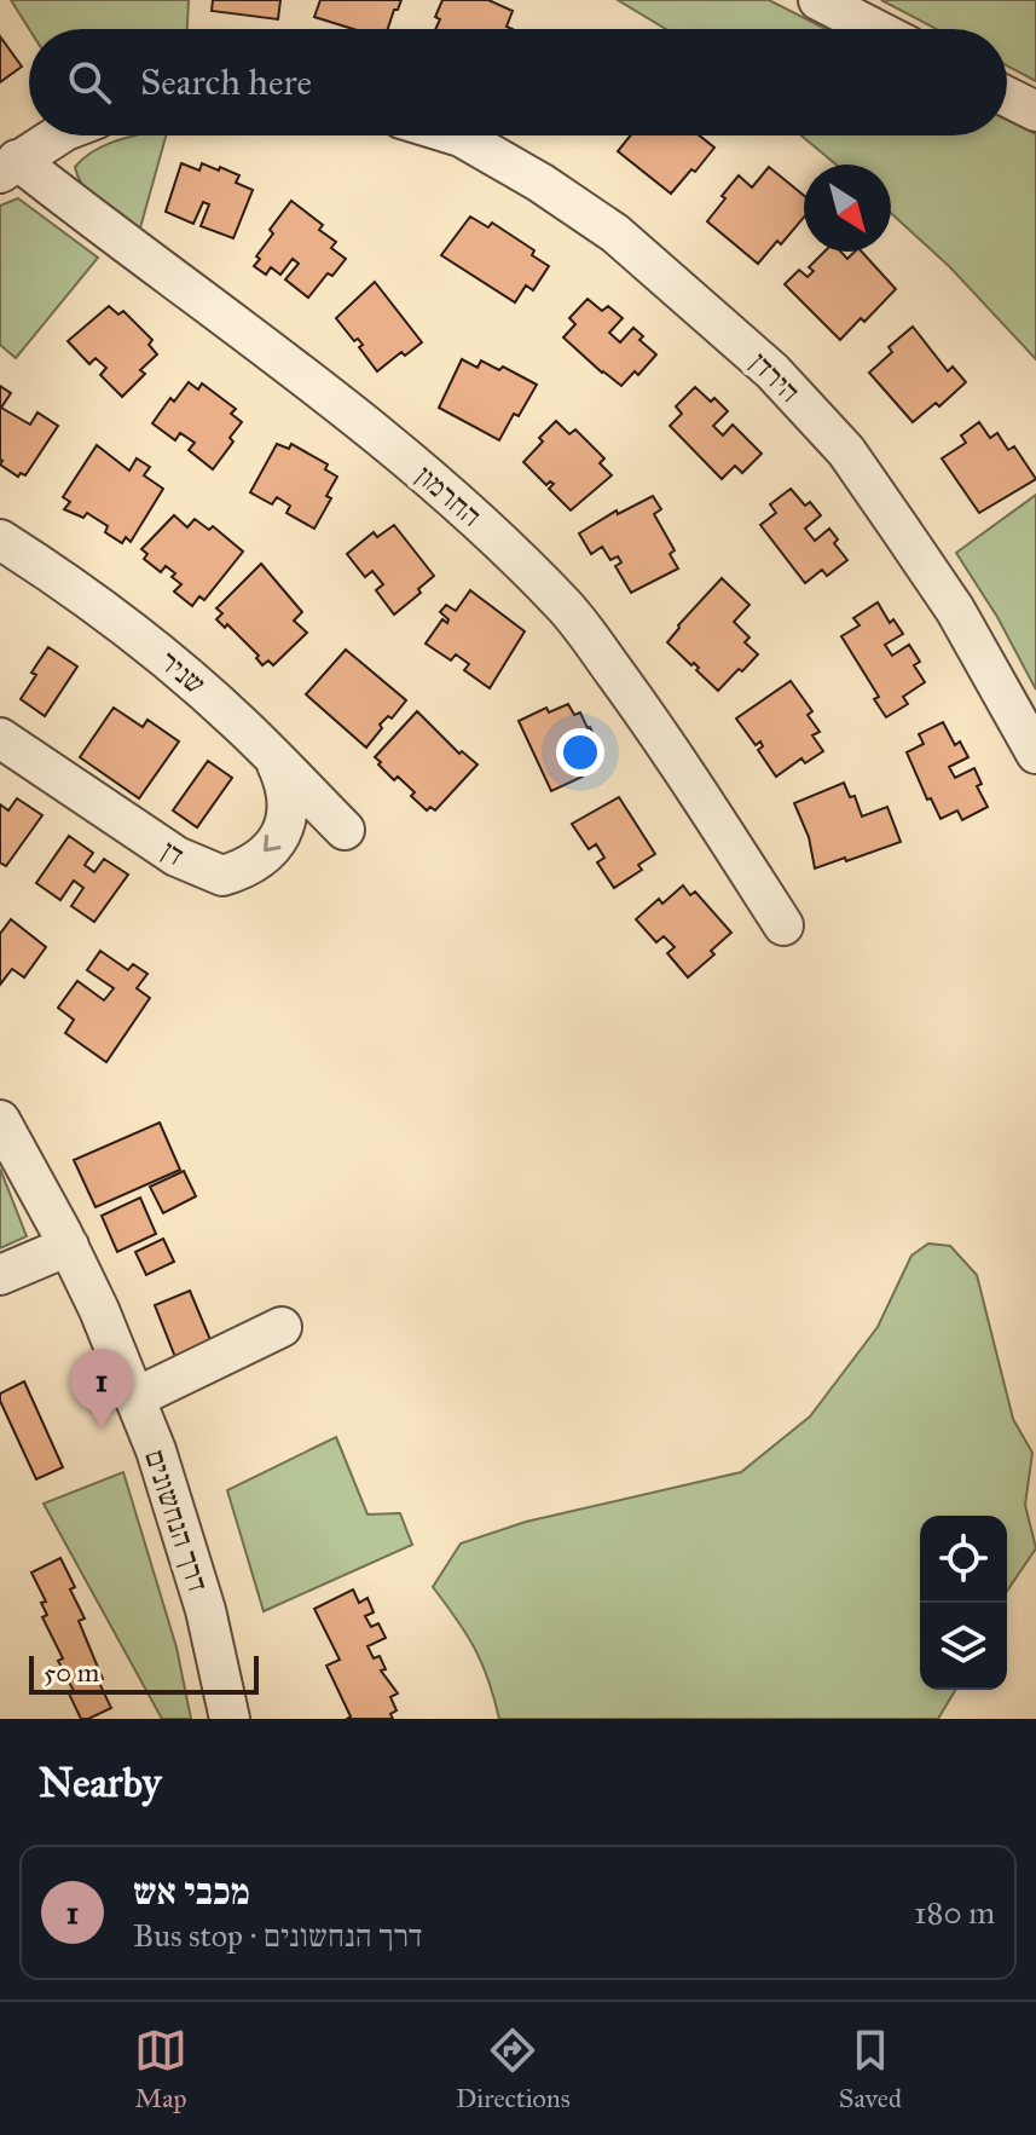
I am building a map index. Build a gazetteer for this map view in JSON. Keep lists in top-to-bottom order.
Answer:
{
  "streets": {
    "street": [
      "הירדן",
      "החרמון",
      "שניר",
      "דן",
      "דרך הנחשונים"
    ]
  },
  "crossings": [
    ["שניר", "דן"]
  ],
  "scale_bar": "50 m",
  "north": "bottom right",
  "page": {
    "search": "Search here",
    "pins": "1",
    "scale": "50 m",
    "heading": "Nearby",
    "list": [
      {
        "mark": "1",
        "name": "מכבי אש",
        "note": "Bus stop · דרך הנחשונים",
        "value": "180 m"
      }
    ],
    "nav": ["Map", "Directions", "Saved"]
  }
}
